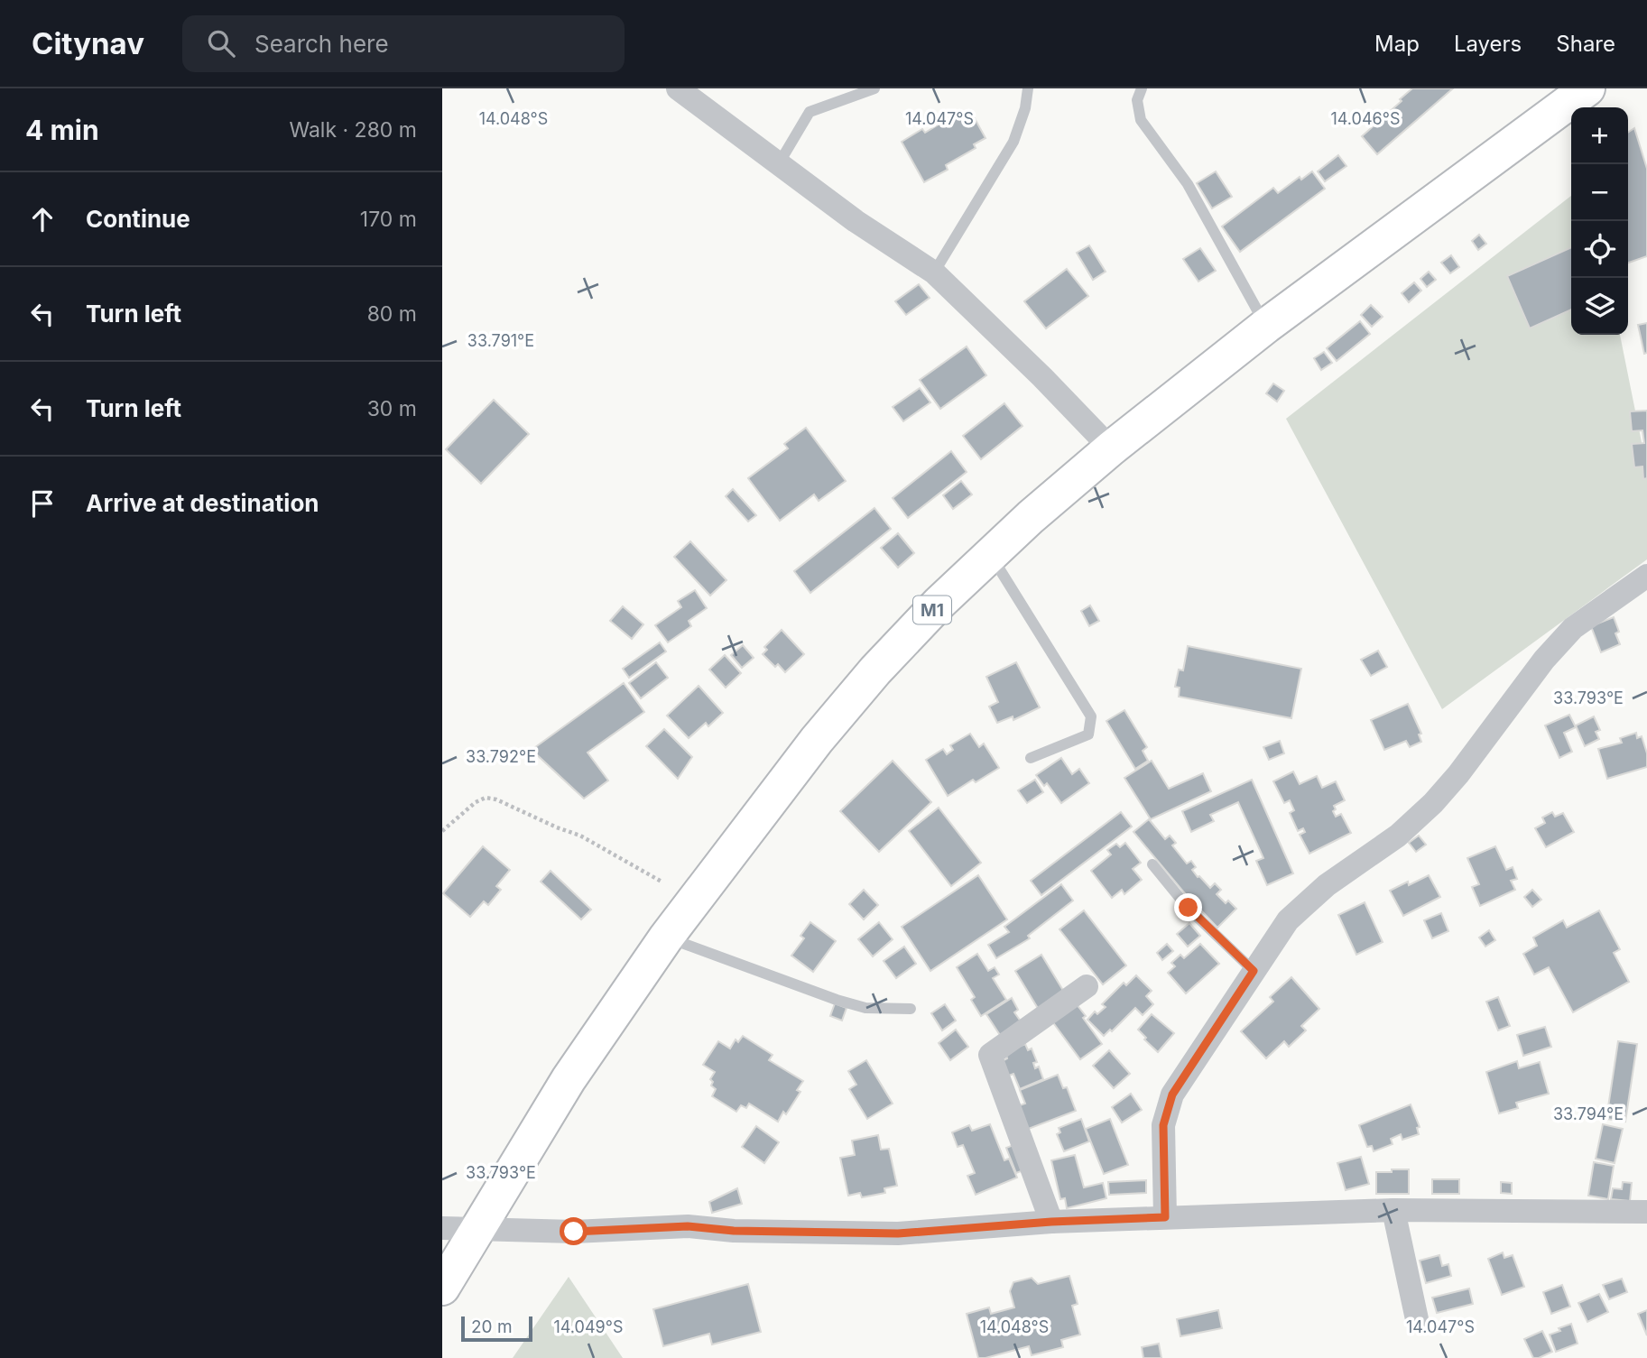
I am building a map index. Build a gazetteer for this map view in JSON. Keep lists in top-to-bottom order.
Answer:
{
  "streets": {
    "highway": ["M1"]
  },
  "scale_bar": "20 m",
  "page": {
    "header": "Citynav",
    "search": "Search here",
    "nav": ["Map", "Layers", "Share"],
    "heading": ["4 min", "Walk · 280 m"],
    "map_buttons": ["+", "−"],
    "list": [
      ["Continue", "170 m"],
      ["Turn left", "80 m"],
      ["Turn left", "30 m"],
      "Arrive at destination"
    ],
    "scale": "20 m"
  },
  "coordinates": [
    "14.048°S",
    "14.047°S",
    "14.046°S",
    "33.791°E",
    "33.793°E",
    "33.792°E",
    "33.794°E",
    "14.049°S"
  ]
}
